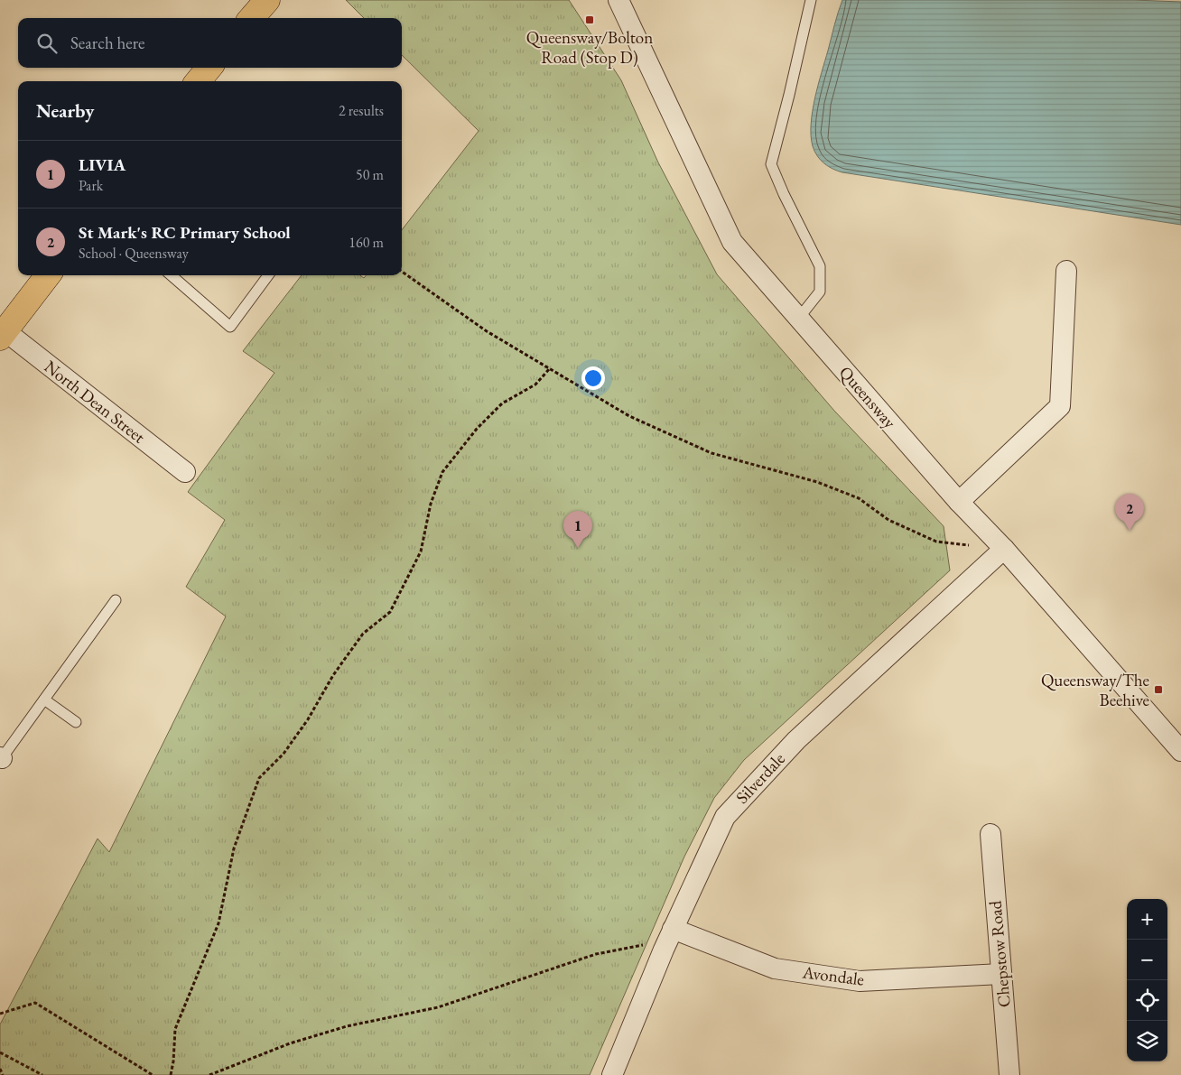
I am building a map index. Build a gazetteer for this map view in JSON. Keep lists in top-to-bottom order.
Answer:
{
  "streets": {
    "street": [
      "Queensway",
      "North Dean Street",
      "Silverdale",
      "Chepstow Road",
      "Avondale"
    ]
  },
  "crossings": [
    ["Queensway", "Silverdale"],
    ["Silverdale", "Avondale"],
    ["Chepstow Road", "Avondale"]
  ],
  "places": {
    "transit": ["Queensway/Bolton Road (Stop D)", "Queensway/The Beehive"]
  },
  "page": {
    "search": "Search here",
    "heading": ["Nearby", "2 results"],
    "list": [
      {
        "mark": "1",
        "name": "LIVIA",
        "note": "Park",
        "value": "50 m"
      },
      {
        "mark": "2",
        "name": "St Mark's RC Primary School",
        "note": "School · Queensway",
        "value": "160 m"
      }
    ],
    "pins": ["2", "1"],
    "map_buttons": ["+", "−"]
  }
}
